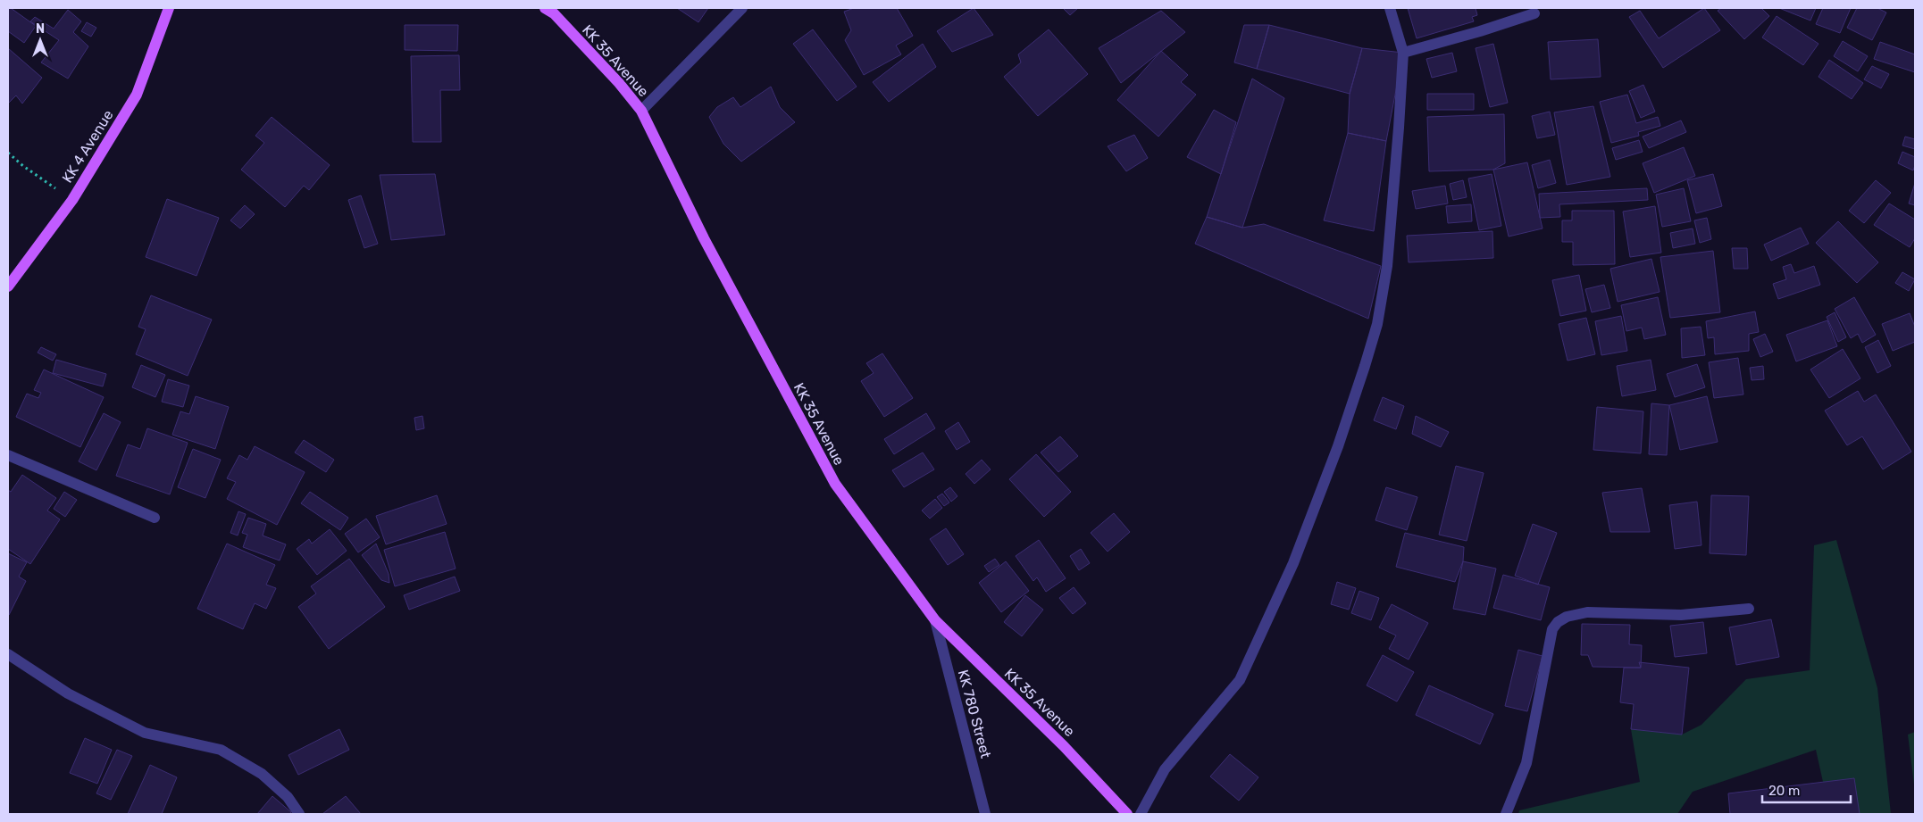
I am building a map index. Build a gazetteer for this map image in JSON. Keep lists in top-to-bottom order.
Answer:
{
  "streets": {
    "main road": ["KK 35 Avenue", "KK 4 Avenue"],
    "street": ["KK 780 Street"]
  },
  "crossings": [
    ["KK 35 Avenue", "KK 780 Street"]
  ],
  "scale_bar": "20 m",
  "north": "top"
}
